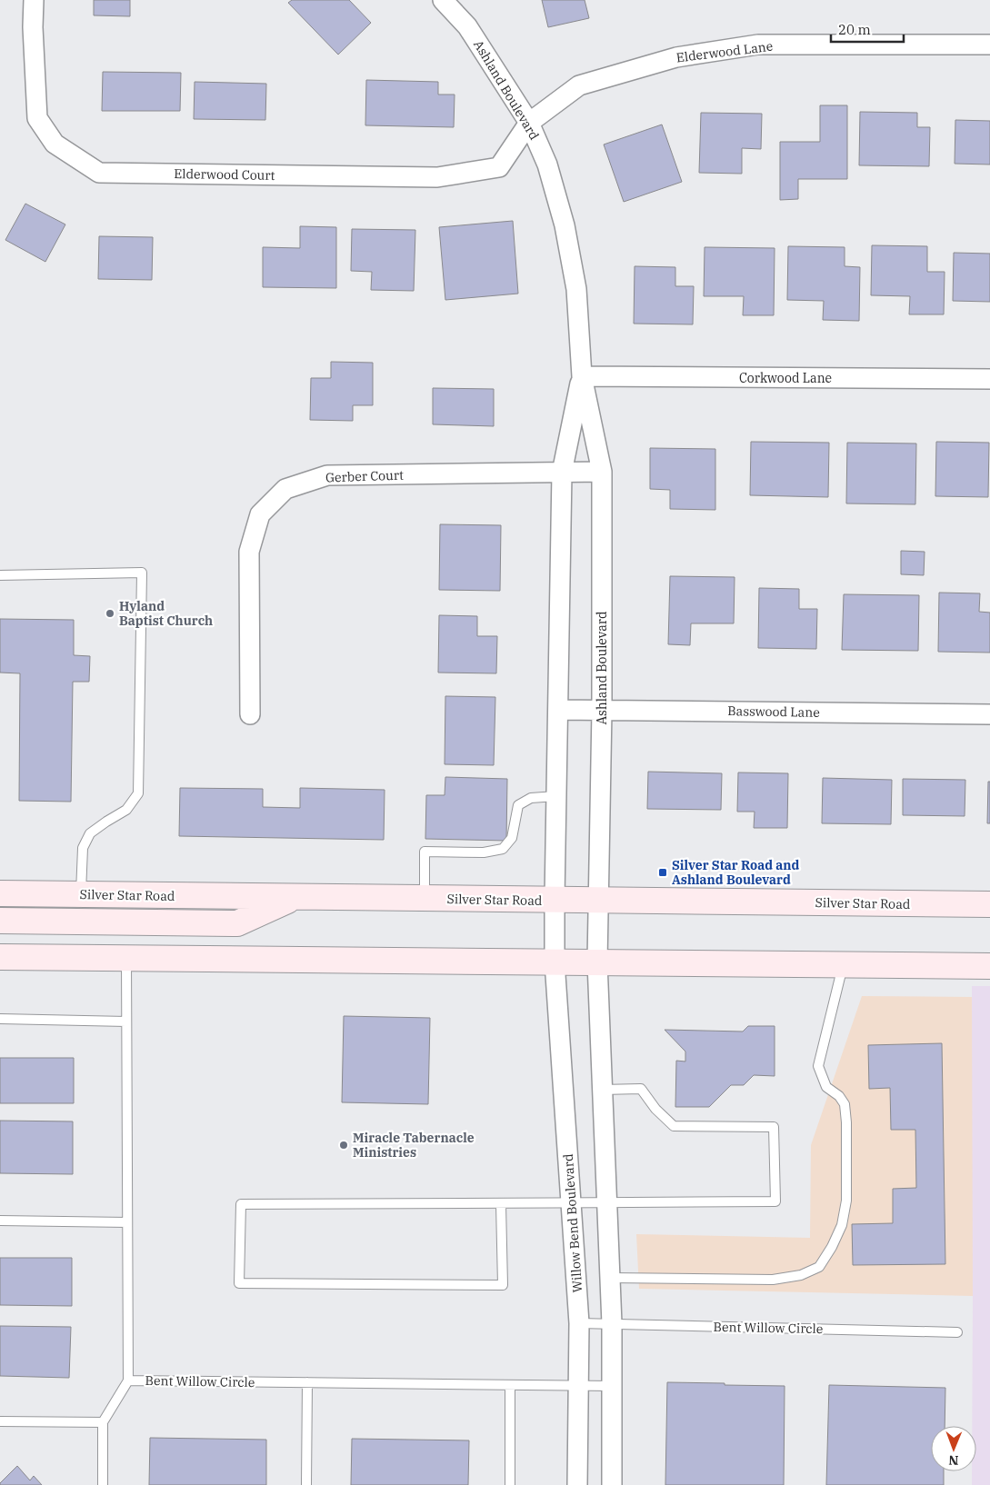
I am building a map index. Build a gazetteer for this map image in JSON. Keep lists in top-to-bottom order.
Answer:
{
  "streets": {
    "main road": ["Silver Star Road"],
    "street": [
      "Elderwood Lane",
      "Ashland Boulevard",
      "Elderwood Court",
      "Corkwood Lane",
      "Gerber Court",
      "Basswood Lane",
      "Willow Bend Boulevard"
    ],
    "lane": ["Bent Willow Circle"]
  },
  "crossings": [
    ["Elderwood Lane", "Ashland Boulevard"],
    ["Elderwood Lane", "Elderwood Court"],
    ["Ashland Boulevard", "Elderwood Court"],
    ["Ashland Boulevard", "Corkwood Lane"],
    ["Ashland Boulevard", "Gerber Court"],
    ["Ashland Boulevard", "Basswood Lane"],
    ["Ashland Boulevard", "Silver Star Road"],
    ["Ashland Boulevard", "Willow Bend Boulevard"],
    ["Willow Bend Boulevard", "Bent Willow Circle"]
  ],
  "places": {
    "other": ["Hyland Baptist Church", "Miracle Tabernacle Ministries"],
    "transit": ["Silver Star Road and Ashland Boulevard"]
  },
  "scale_bar": "20 m",
  "north": "bottom"
}
